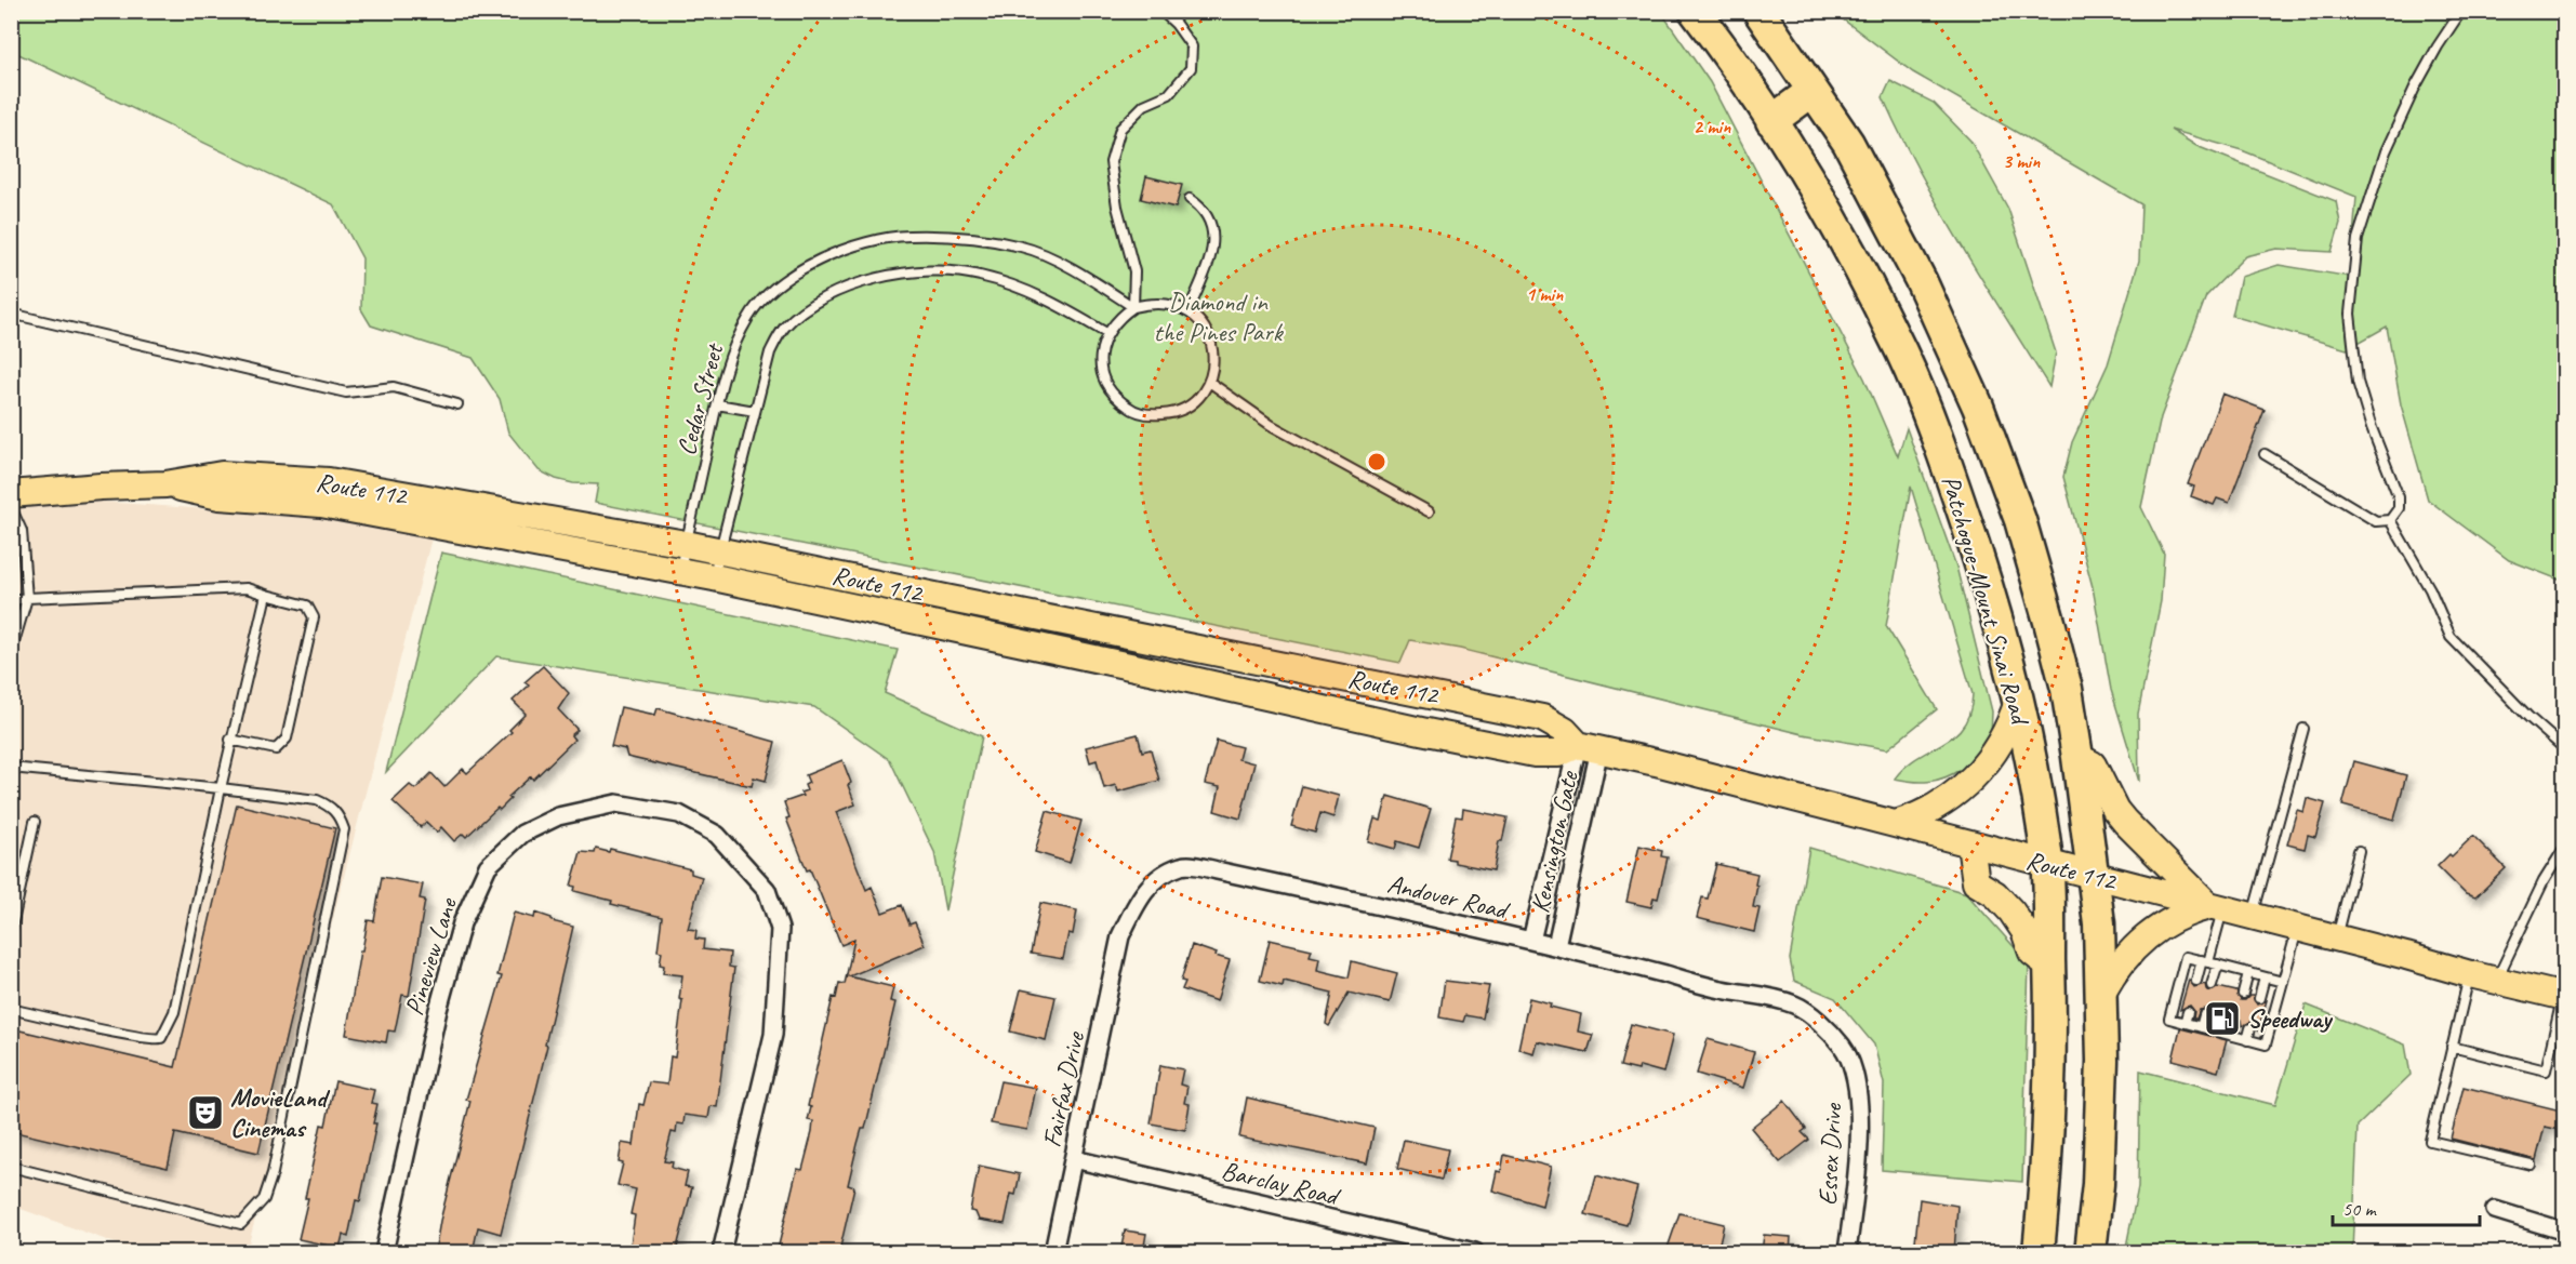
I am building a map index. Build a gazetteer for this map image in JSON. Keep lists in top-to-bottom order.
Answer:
{
  "streets": {
    "highway": ["Patchogue-Mount Sinai Road"],
    "main road": ["Route 112"],
    "street": [
      "Kensington Gate",
      "Andover Road",
      "Pineview Lane",
      "Fairfax Drive",
      "Essex Drive",
      "Barclay Road"
    ],
    "lane": ["Cedar Street"]
  },
  "crossings": [
    ["Cedar Street", "Route 112"],
    ["Route 112", "Patchogue-Mount Sinai Road"],
    ["Route 112", "Kensington Gate"],
    ["Kensington Gate", "Andover Road"],
    ["Andover Road", "Fairfax Drive"],
    ["Andover Road", "Essex Drive"],
    ["Fairfax Drive", "Barclay Road"]
  ],
  "parks": ["Diamond in the Pines Park"],
  "places": {
    "fuel station": ["Speedway"],
    "theatre": ["MovieLand Cinemas"]
  },
  "scale_bar": "50 m",
  "rings": ["2 min", "3 min", "1 min"]
}
